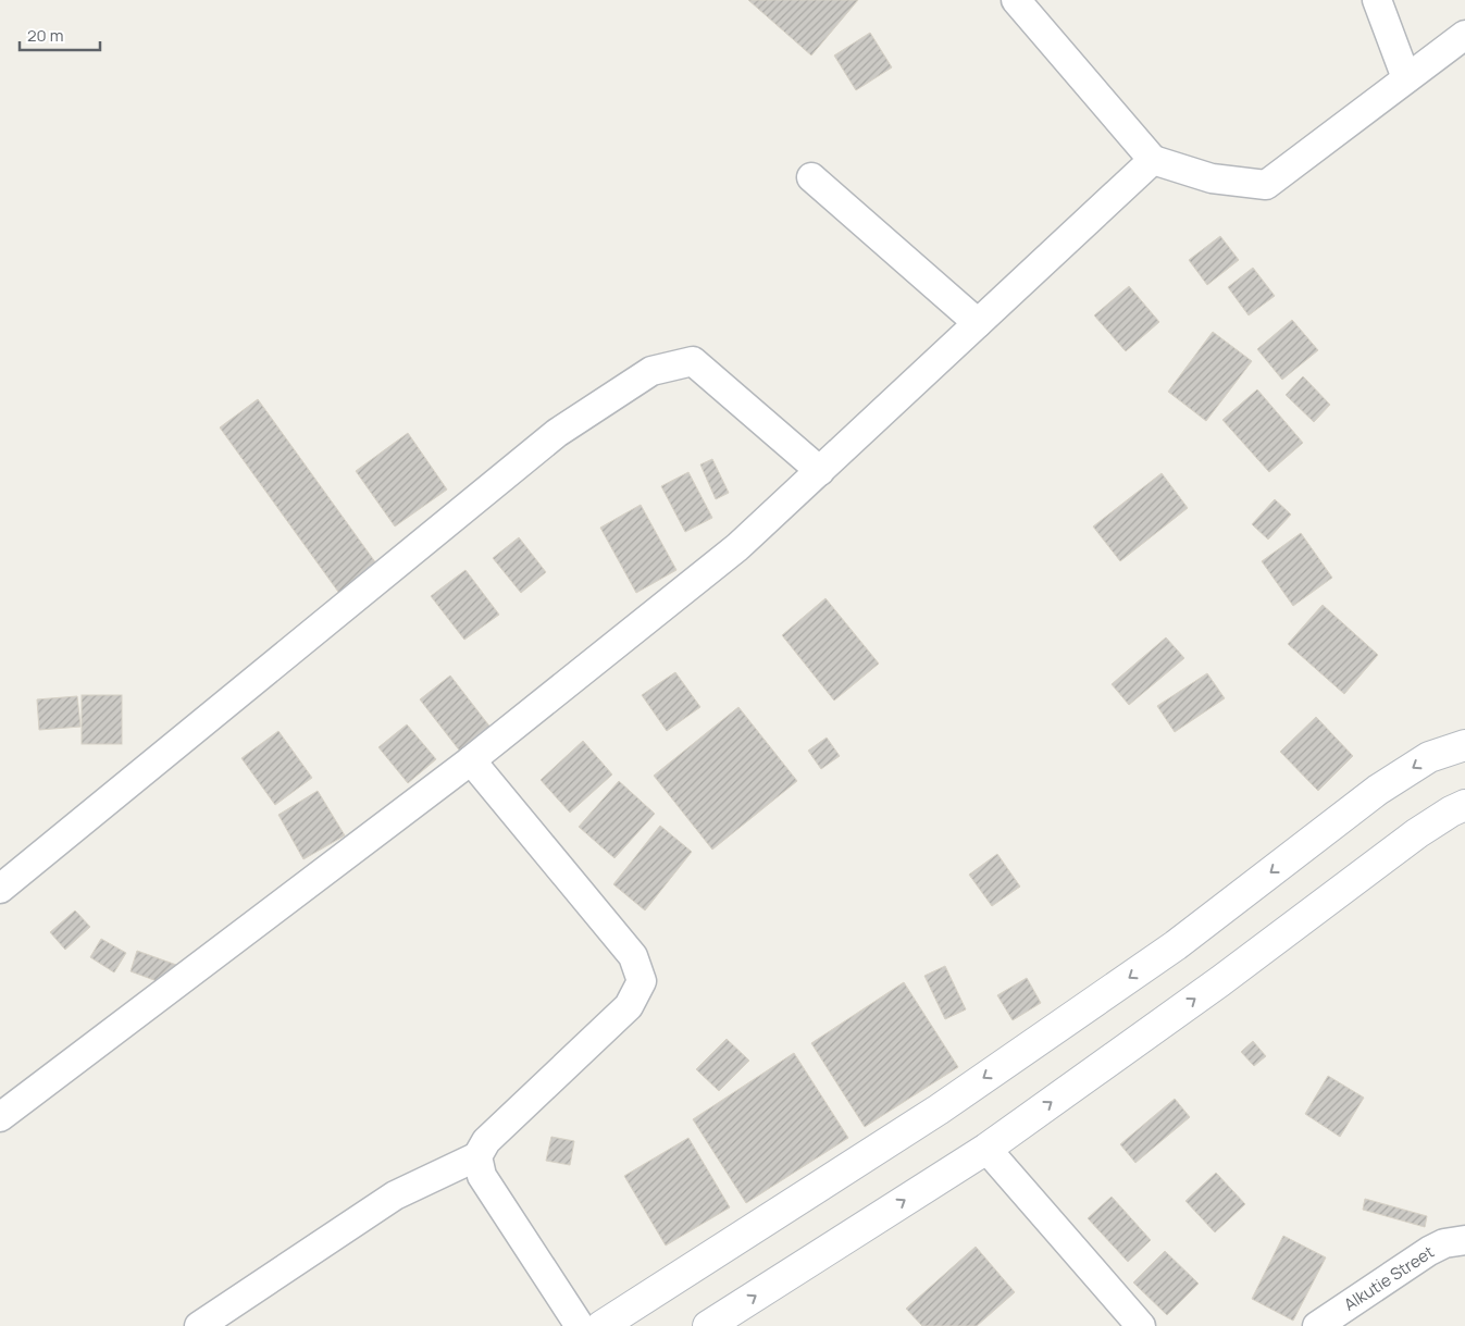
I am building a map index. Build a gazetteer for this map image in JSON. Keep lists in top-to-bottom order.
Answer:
{
  "streets": {
    "street": ["Alkutie Street"]
  },
  "scale_bar": "20 m"
}
